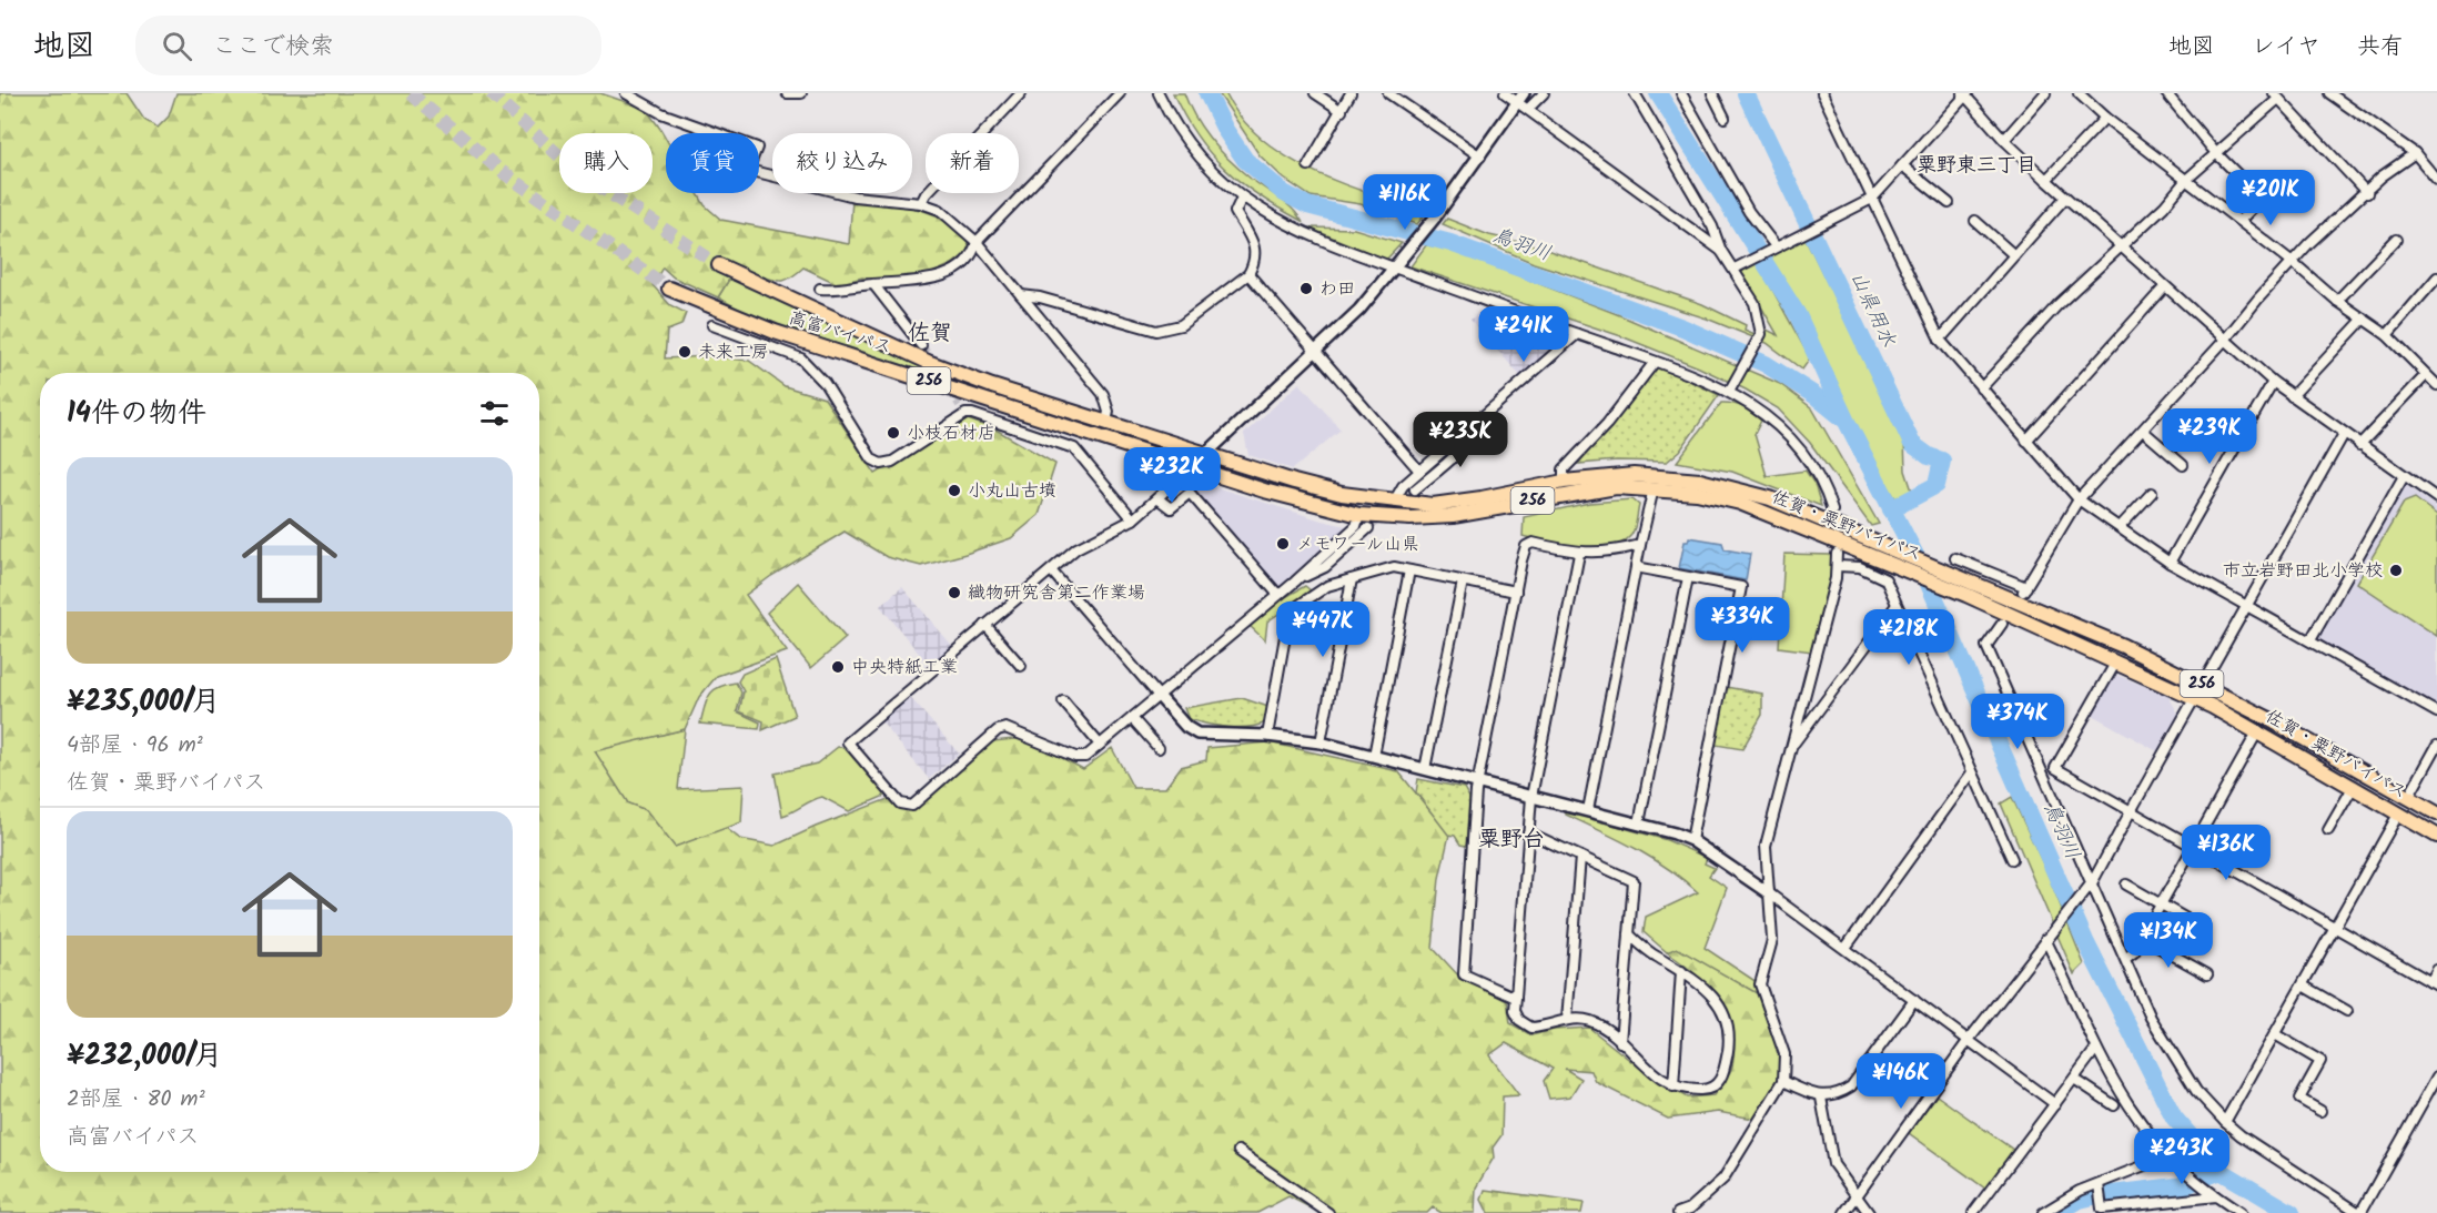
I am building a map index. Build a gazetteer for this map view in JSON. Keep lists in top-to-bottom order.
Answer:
{
  "streets": {
    "highway": ["高富バイパス", "256", "佐賀・粟野バイパス"]
  },
  "crossings": [
    ["高富バイパス", "佐賀・粟野バイパス"]
  ],
  "districts": ["粟野東三丁目", "佐賀", "粟野台"],
  "water": ["鳥羽川", "山県用水"],
  "places": [
    "わ田",
    "未来工房",
    "小枝石材店",
    "小丸山古墳",
    "メモワール山県",
    "市立岩野田北小学校",
    "織物研究舎第二作業場",
    "中央特紙工業"
  ],
  "page": {
    "header": "地図",
    "search": "ここで検索",
    "nav": ["地図", "レイヤ", "共有"],
    "chip": [
      "購入",
      "賃貸",
      "絞り込み",
      "新着"
    ],
    "price": [
      "¥201K",
      "¥116K",
      "¥241K",
      "¥239K",
      "¥235K",
      "¥232K",
      "¥334K",
      "¥447K",
      "¥218K",
      "¥374K",
      "¥136K",
      "¥134K",
      "¥146K",
      "¥243K"
    ],
    "heading": "14件の物件",
    "list": [
      {
        "name": "¥235,000/月",
        "note": "4部屋 · 96 m² · 佐賀・粟野バイパス"
      },
      {
        "name": "¥232,000/月",
        "note": "2部屋 · 80 m² · 高富バイパス"
      }
    ]
  }
}
